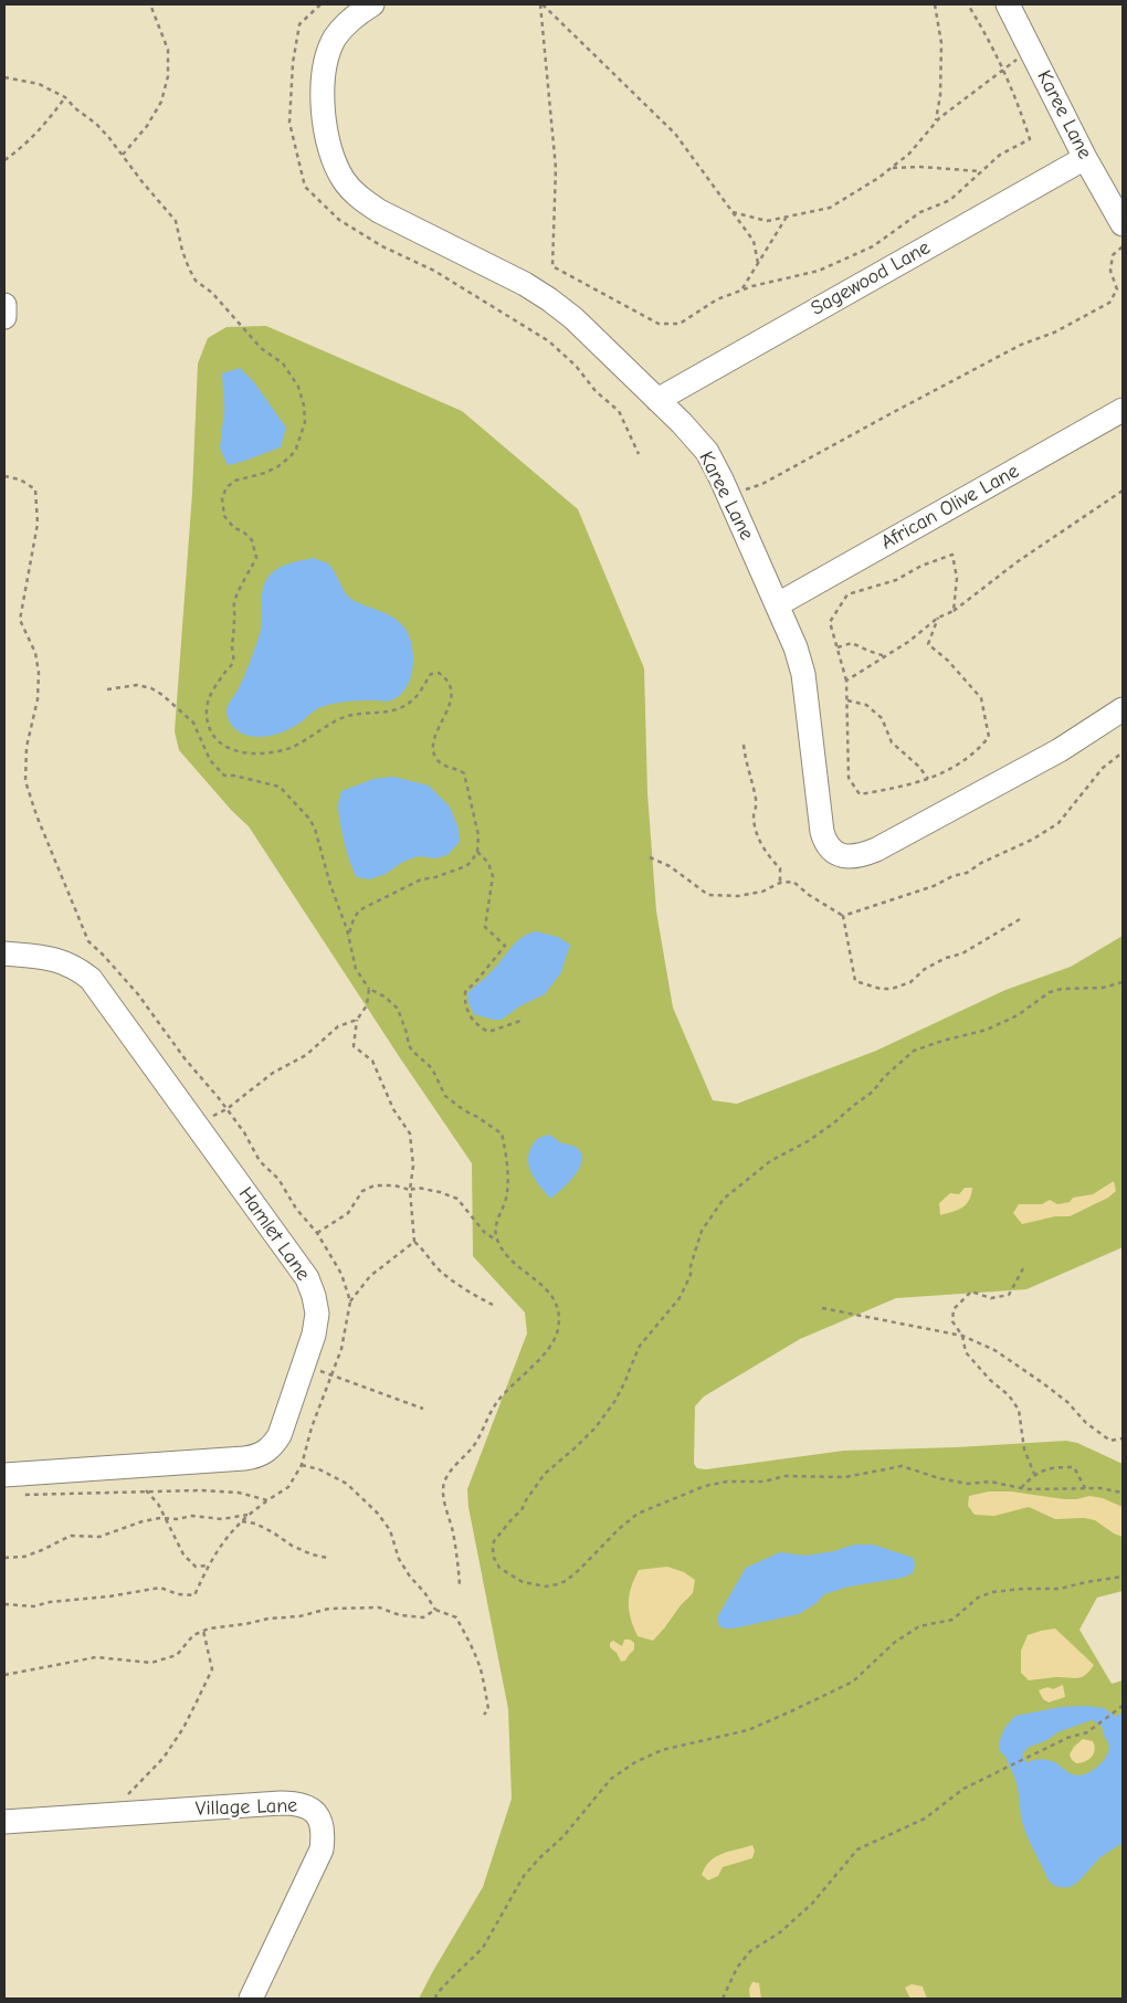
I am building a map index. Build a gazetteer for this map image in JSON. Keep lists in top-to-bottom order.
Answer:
{
  "streets": {
    "street": [
      "Karee Lane",
      "Sagewood Lane",
      "African Olive Lane",
      "Hamlet Lane",
      "Village Lane"
    ]
  },
  "crossings": [
    ["Karee Lane", "Sagewood Lane"],
    ["Karee Lane", "African Olive Lane"]
  ]
}
